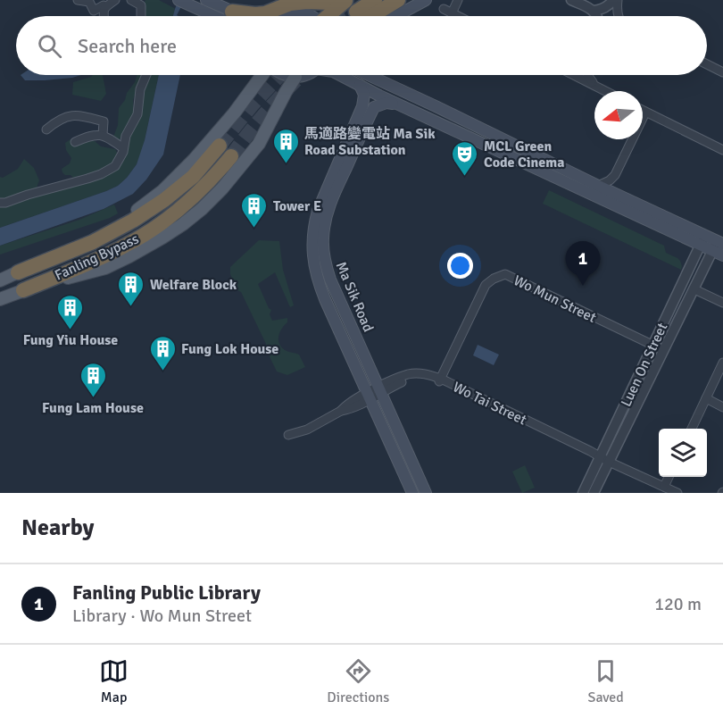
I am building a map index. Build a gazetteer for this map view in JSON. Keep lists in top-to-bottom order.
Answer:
{
  "streets": {
    "highway": ["Fanling Bypass"],
    "main road": ["Ma Sik Road"],
    "street": ["Wo Mun Street", "Luen On Street", "Wo Tai Street"]
  },
  "crossings": [
    ["Ma Sik Road", "Wo Tai Street"],
    ["Wo Mun Street", "Luen On Street"],
    ["Wo Mun Street", "Wo Tai Street"],
    ["Luen On Street", "Wo Tai Street"]
  ],
  "places": {
    "building": [
      "馬適路變電站 Ma Sik Road Substation",
      "Tower E",
      "Welfare Block",
      "Fung Yiu House",
      "Fung Lok House",
      "Fung Lam House"
    ],
    "theatre": ["MCL Green Code Cinema"]
  },
  "north": "left",
  "page": {
    "search": "Search here",
    "pins": "1",
    "heading": "Nearby",
    "list": [
      {
        "mark": "1",
        "name": "Fanling Public Library",
        "note": "Library · Wo Mun Street",
        "value": "120 m"
      }
    ],
    "nav": ["Map", "Directions", "Saved"]
  }
}
